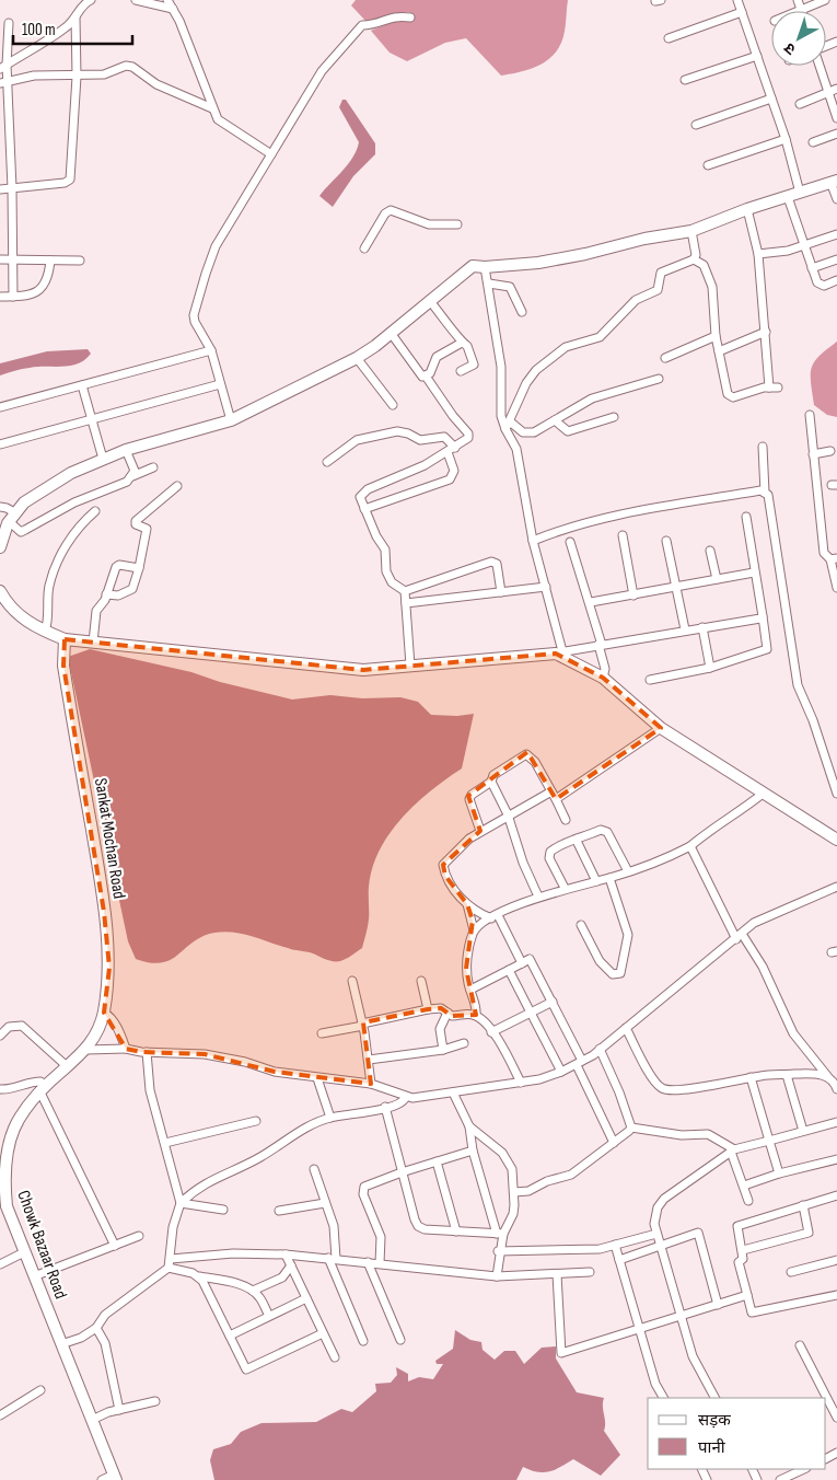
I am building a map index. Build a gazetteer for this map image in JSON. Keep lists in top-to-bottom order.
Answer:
{
  "streets": {
    "main road": ["Sankat Mochan Road", "Chowk Bazaar Road"]
  },
  "crossings": [
    ["Sankat Mochan Road", "Chowk Bazaar Road"]
  ],
  "legend": ["सड़क", "पानी"],
  "scale_bar": "100 m",
  "north": "bottom left"
}
